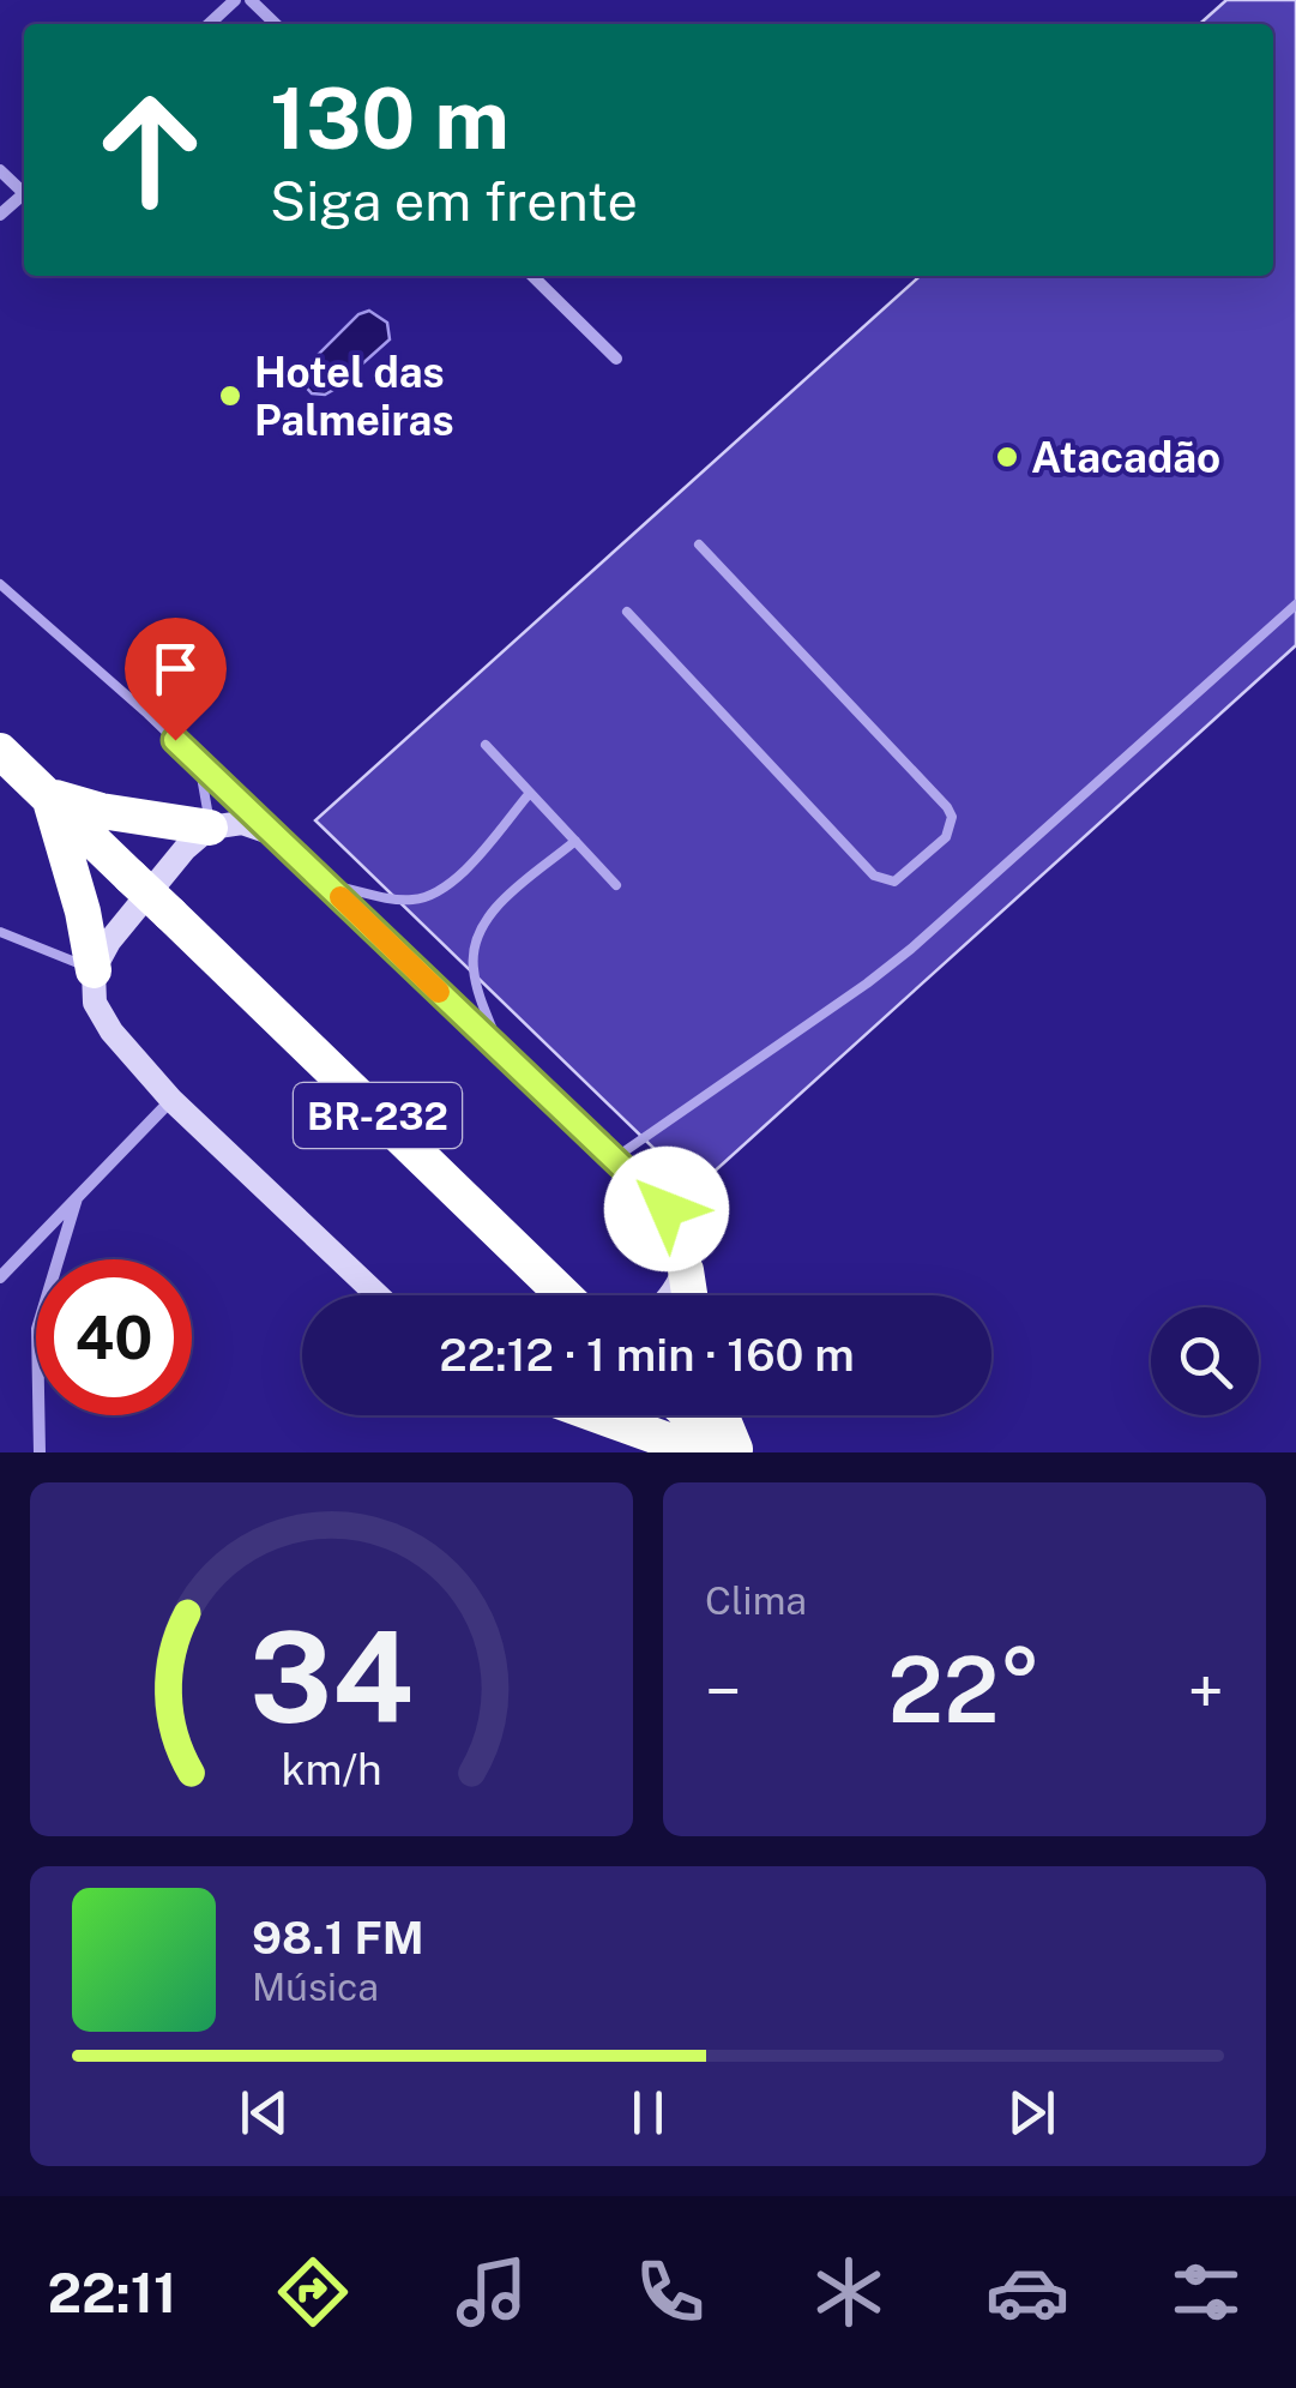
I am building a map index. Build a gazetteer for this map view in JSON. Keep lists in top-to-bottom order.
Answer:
{
  "streets": {
    "highway": ["BR-232"]
  },
  "places": ["Hotel das Palmeiras", "Atacadão"],
  "page": {
    "turn": ["130 m", "Siga em frente"],
    "limit": "40",
    "trip": "22:12 · 1 min · 160 m",
    "tile": "Clima",
    "heat": ["−", "22°", "+"],
    "song": ["98.1 FM", "Música"],
    "tabs": "22:11",
    "gauge": ["34", "km/h"]
  }
}
